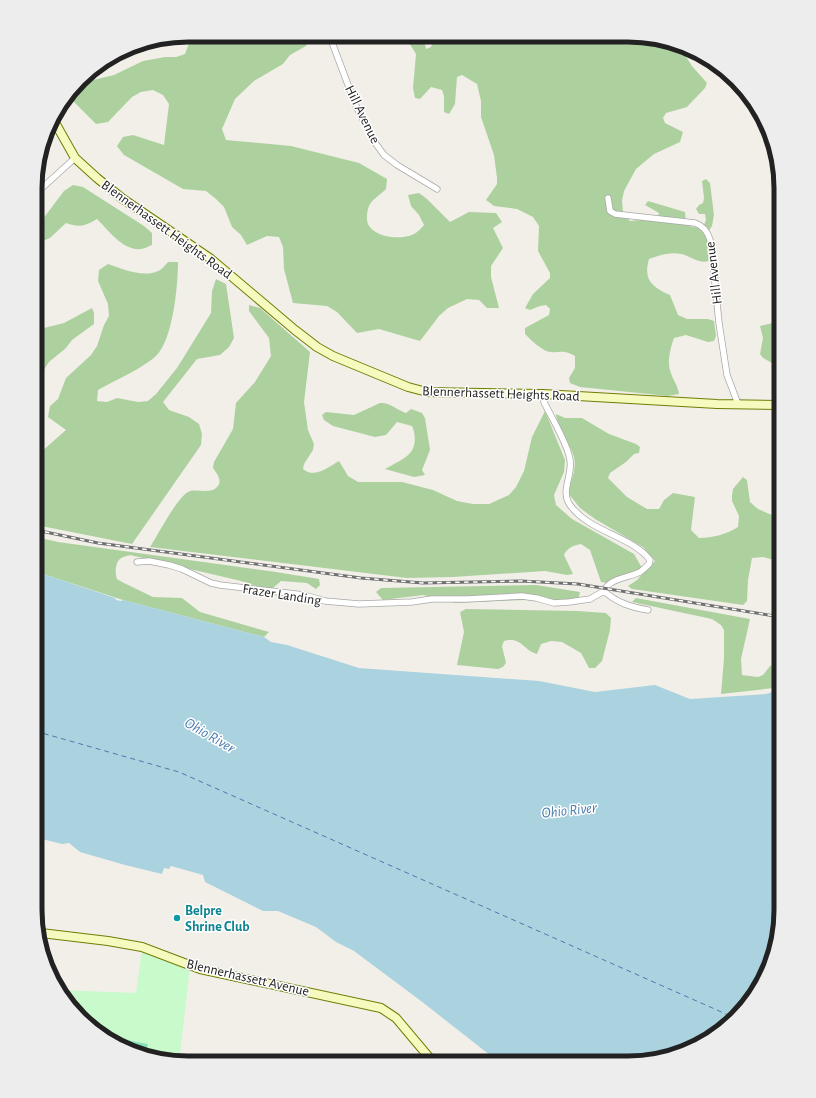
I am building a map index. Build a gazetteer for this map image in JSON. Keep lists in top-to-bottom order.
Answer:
{
  "streets": {
    "street": [
      "Hill Avenue",
      "Blennerhassett Heights Road",
      "Frazer Landing",
      "Blennerhassett Avenue"
    ]
  },
  "crossings": [
    ["Hill Avenue", "Blennerhassett Heights Road"],
    ["Blennerhassett Heights Road", "Frazer Landing"]
  ],
  "water": ["Ohio River"],
  "places": ["Belpre Shrine Club"]
}
